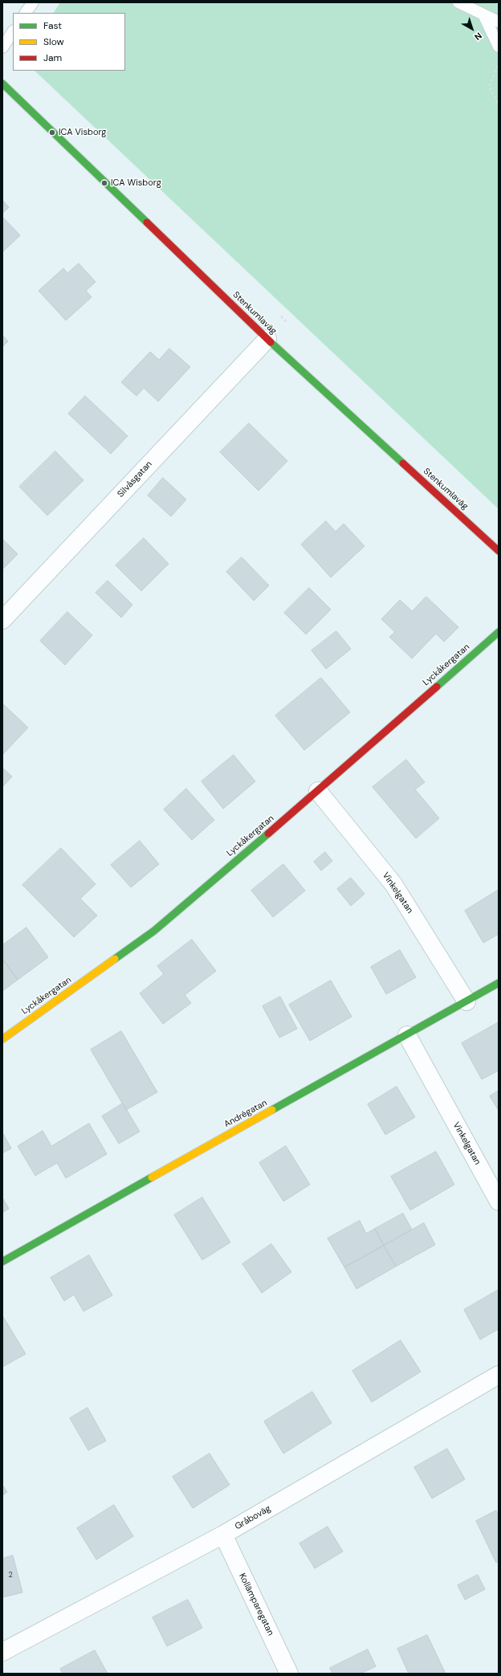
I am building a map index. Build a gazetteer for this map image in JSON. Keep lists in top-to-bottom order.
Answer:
{
  "streets": {
    "street": [
      "Stenkumlaväg",
      "Silvåsgatan",
      "Lyckåkergatan",
      "Vinkelgatan",
      "Andrégatan",
      "Gråboväg",
      "Kollämparegatan"
    ]
  },
  "crossings": [
    ["Stenkumlaväg", "Silvåsgatan"],
    ["Lyckåkergatan", "Vinkelgatan"],
    ["Vinkelgatan", "Andrégatan"],
    ["Gråboväg", "Kollämparegatan"]
  ],
  "places": ["ICA Visborg", "ICA Wisborg"],
  "house_numbers": ["2"],
  "legend": ["Fast", "Slow", "Jam"],
  "north": "bottom right"
}
